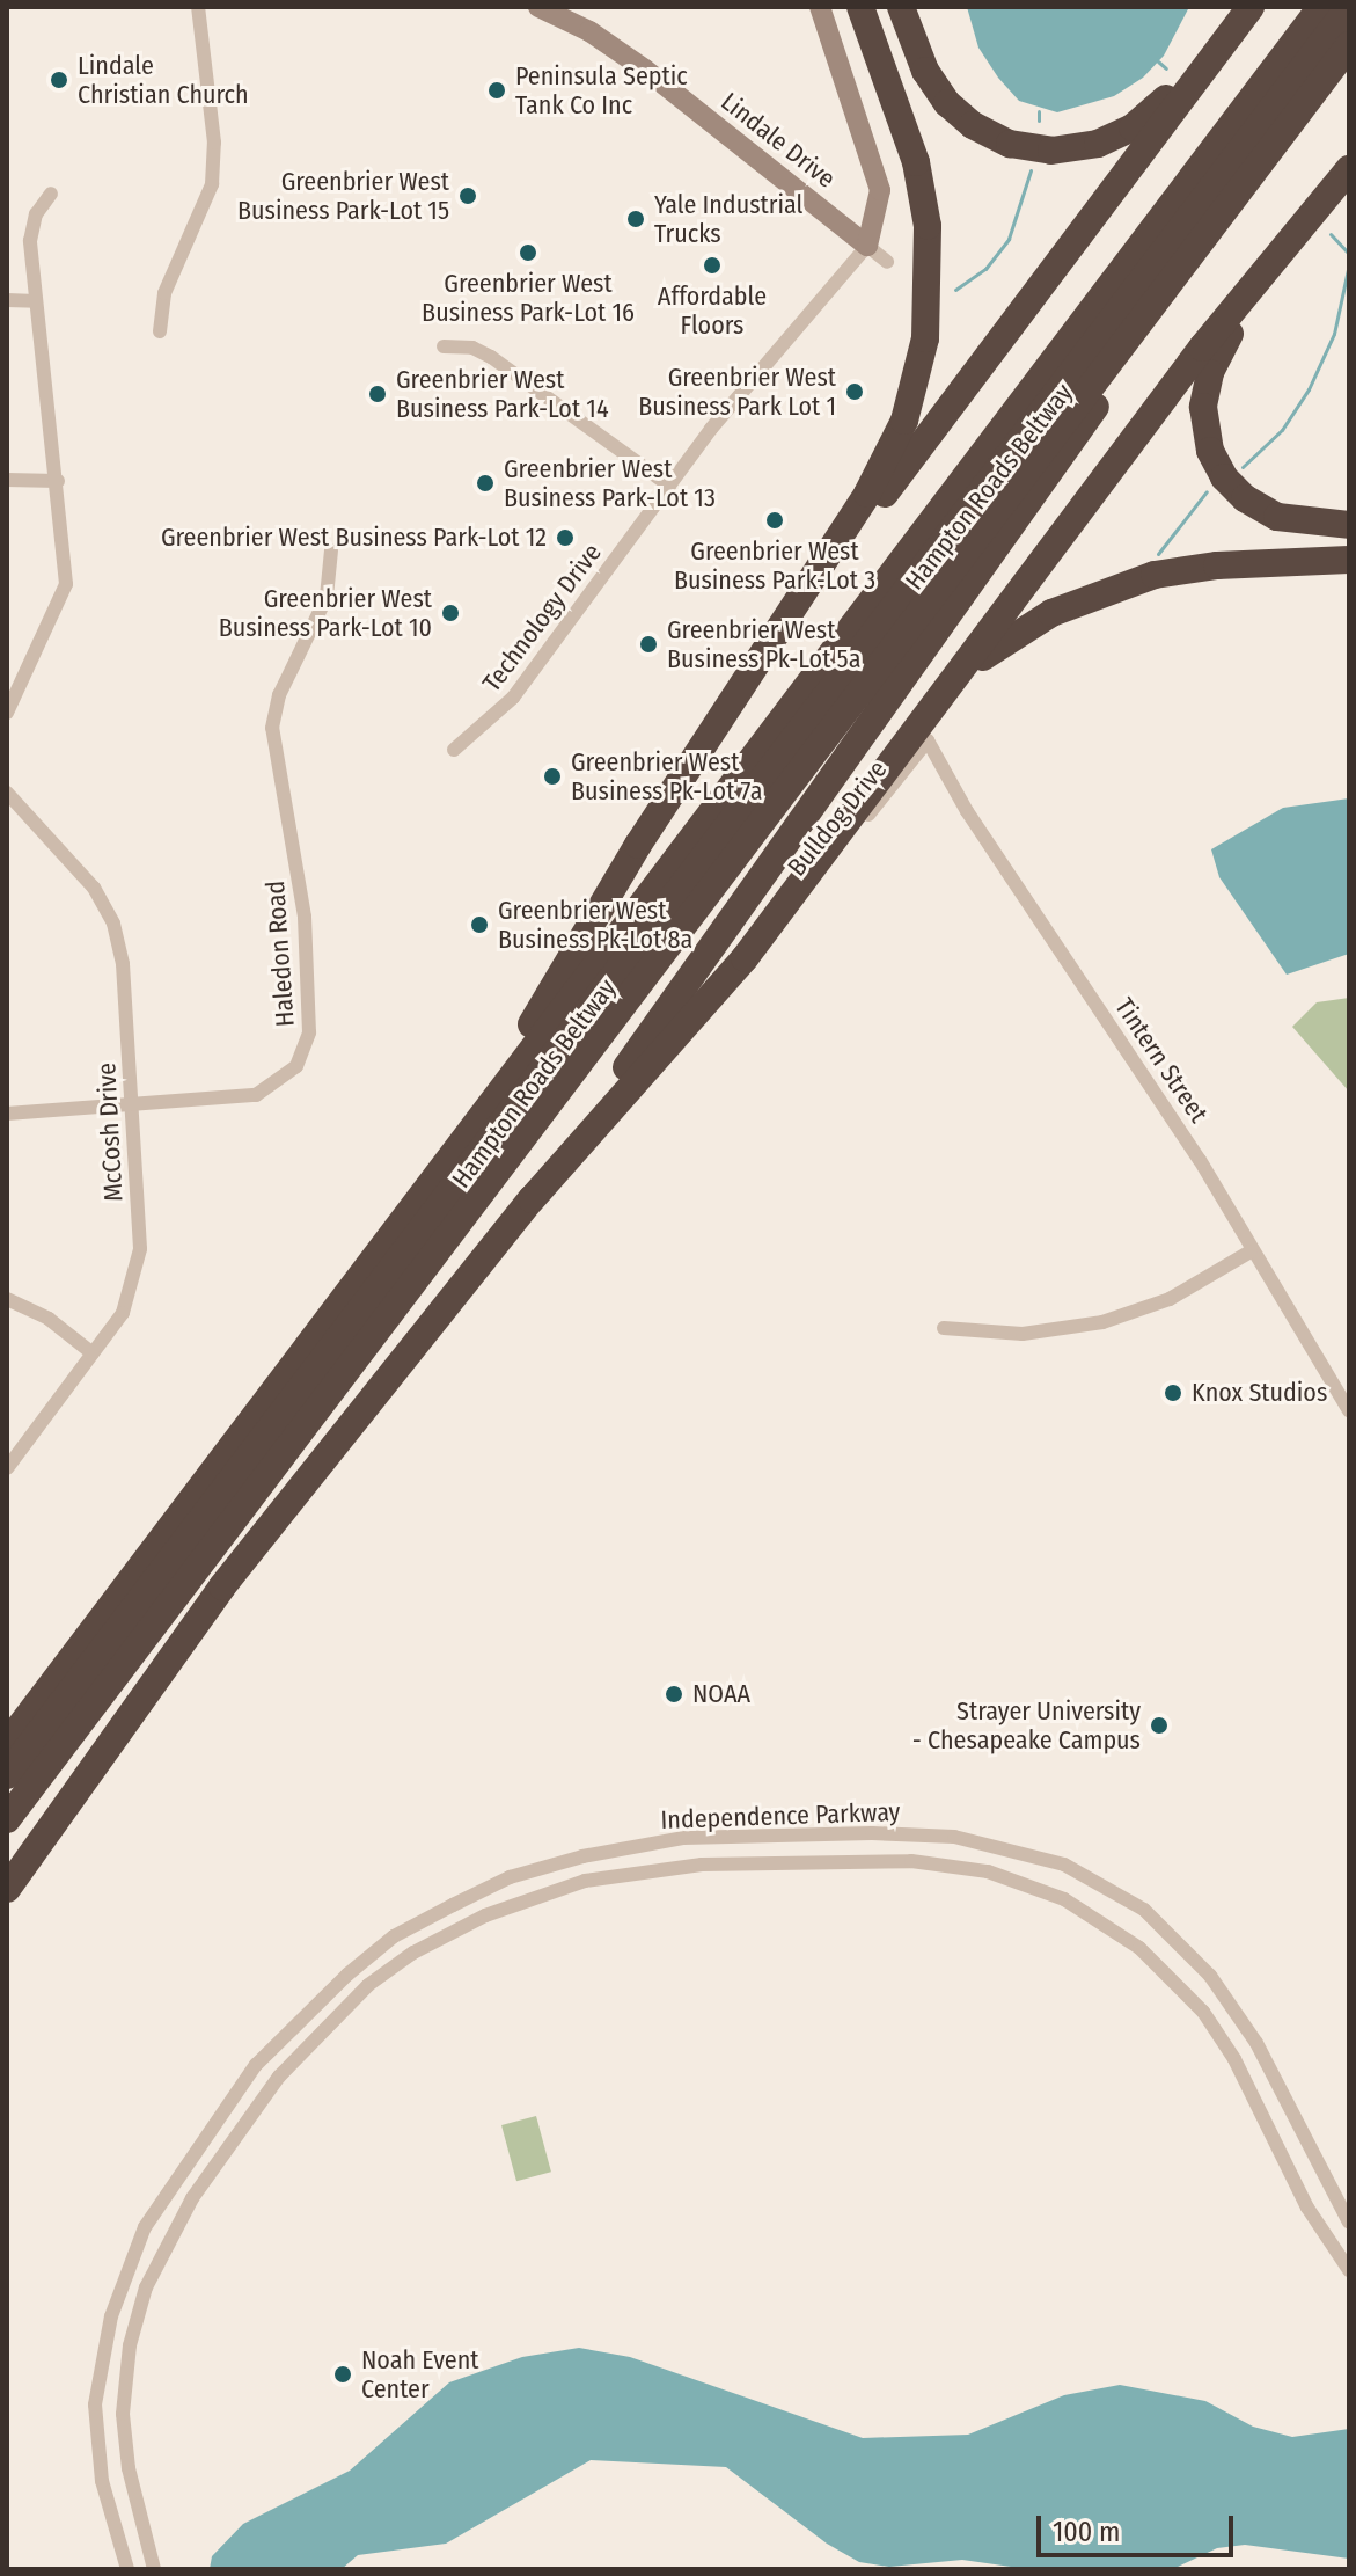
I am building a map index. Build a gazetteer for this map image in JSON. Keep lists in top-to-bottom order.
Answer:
{
  "streets": {
    "highway": ["Hampton Roads Beltway"],
    "street": [
      "Lindale Drive",
      "Technology Drive",
      "Bulldog Drive",
      "Haledon Road",
      "Tintern Street",
      "McCosh Drive",
      "Independence Parkway"
    ]
  },
  "crossings": [
    ["Lindale Drive", "Technology Drive"],
    ["Bulldog Drive", "Tintern Street"],
    ["Haledon Road", "McCosh Drive"]
  ],
  "places": [
    "Lindale Christian Church",
    "Peninsula Septic Tank Co Inc",
    "Greenbrier West Business Park-Lot 15",
    "Yale Industrial Trucks",
    "Greenbrier West Business Park-Lot 16",
    "Affordable Floors",
    "Greenbrier West Business Park Lot 1",
    "Greenbrier West Business Park-Lot 14",
    "Greenbrier West Business Park-Lot 13",
    "Greenbrier West Business Park-Lot 3",
    "Greenbrier West Business Park-Lot 12",
    "Greenbrier West Business Park-Lot 10",
    "Greenbrier West Business Pk-Lot 5a",
    "Greenbrier West Business Pk-Lot 7a",
    "Greenbrier West Business Pk-Lot 8a",
    "Knox Studios",
    "NOAA",
    "Strayer University - Chesapeake Campus",
    "Noah Event Center"
  ],
  "scale_bar": "100 m"
}
